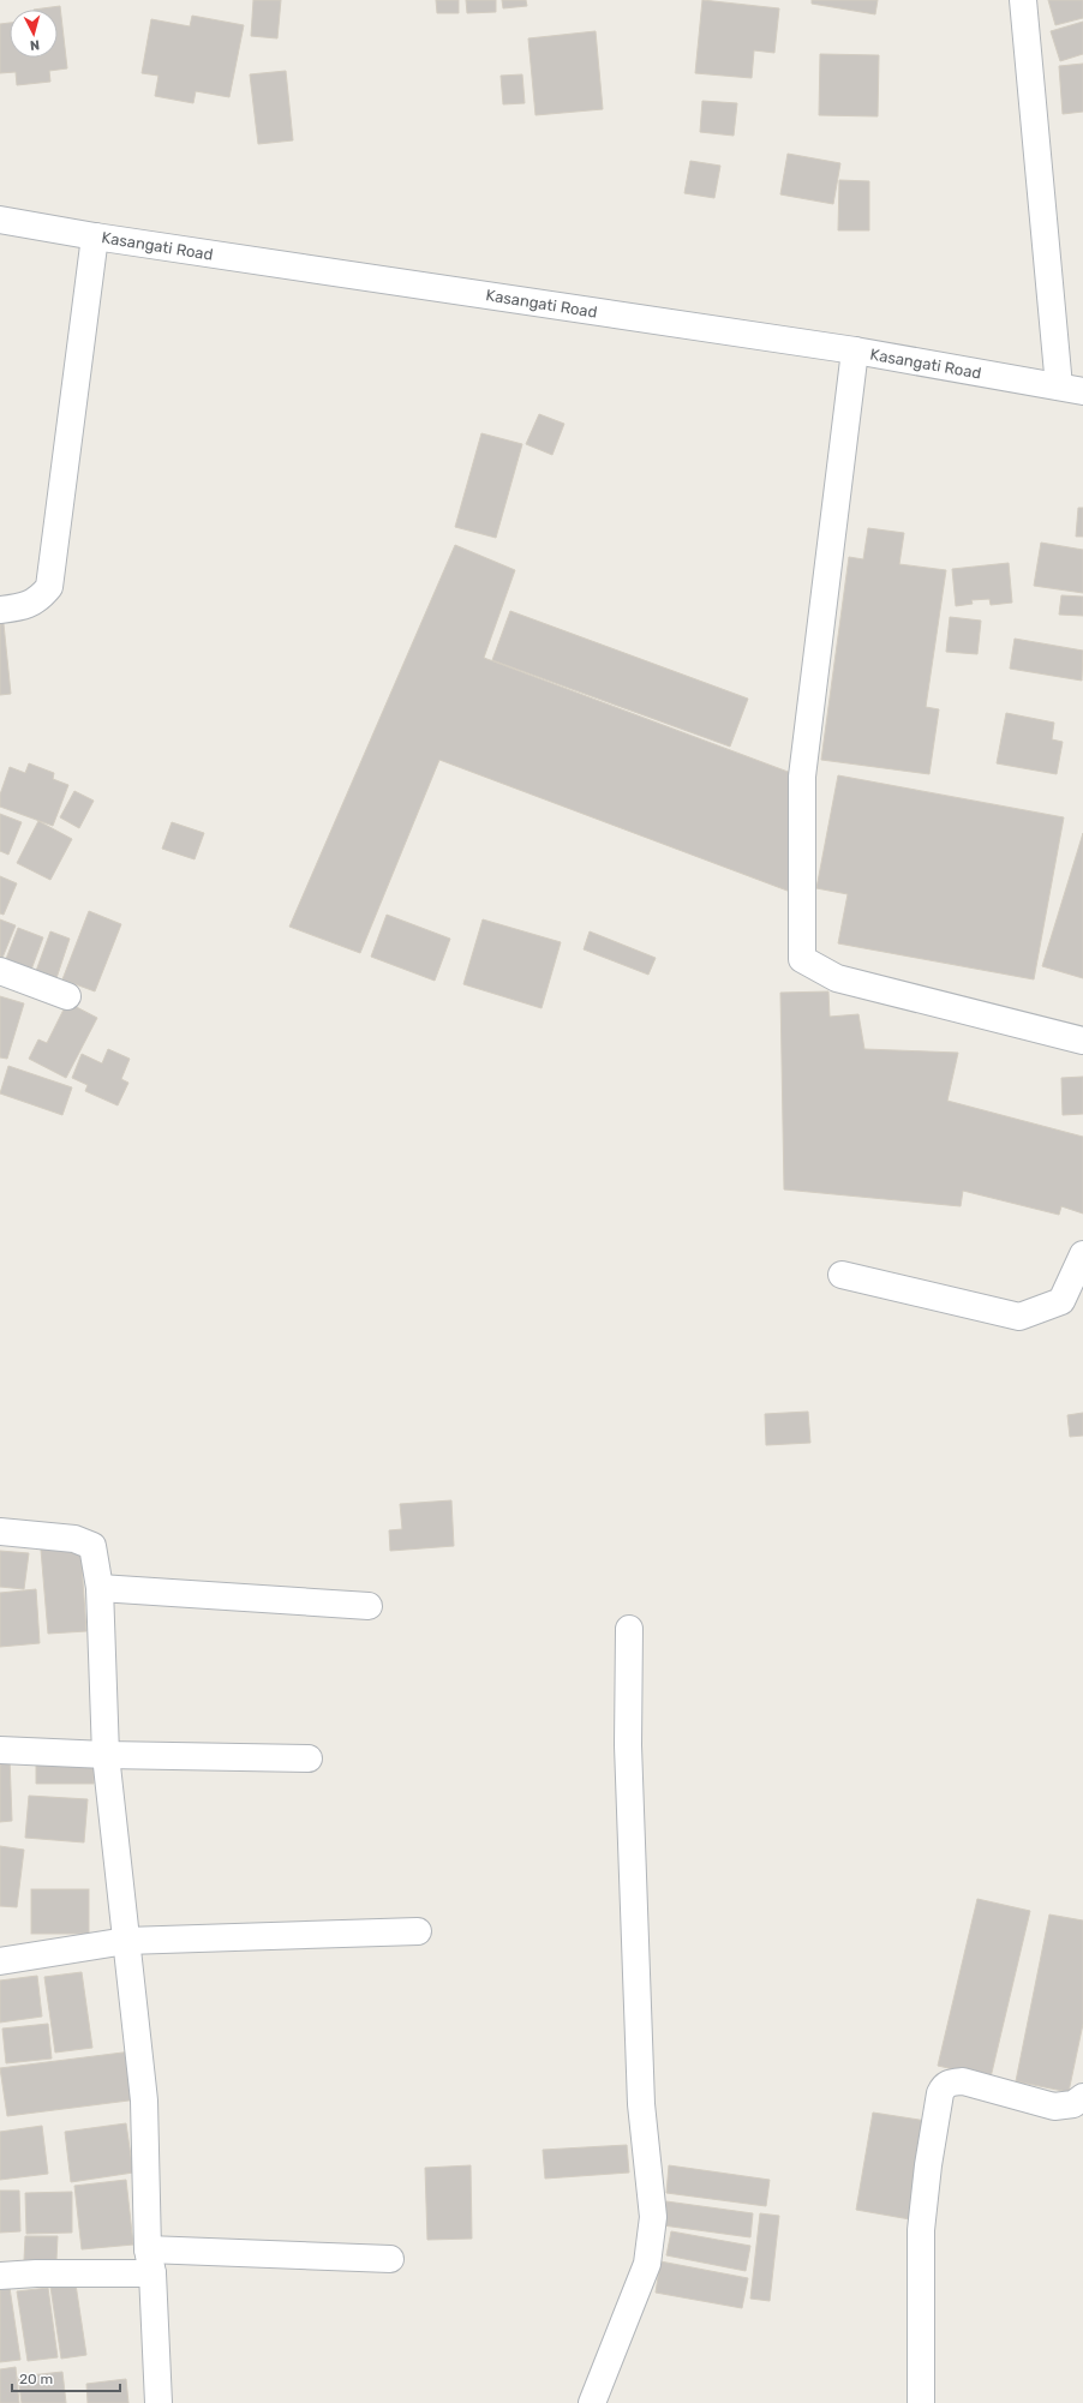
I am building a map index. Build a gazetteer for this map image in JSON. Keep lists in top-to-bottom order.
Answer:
{
  "streets": {
    "street": ["Kasangati Road"]
  },
  "scale_bar": "20 m",
  "north": "bottom"
}
